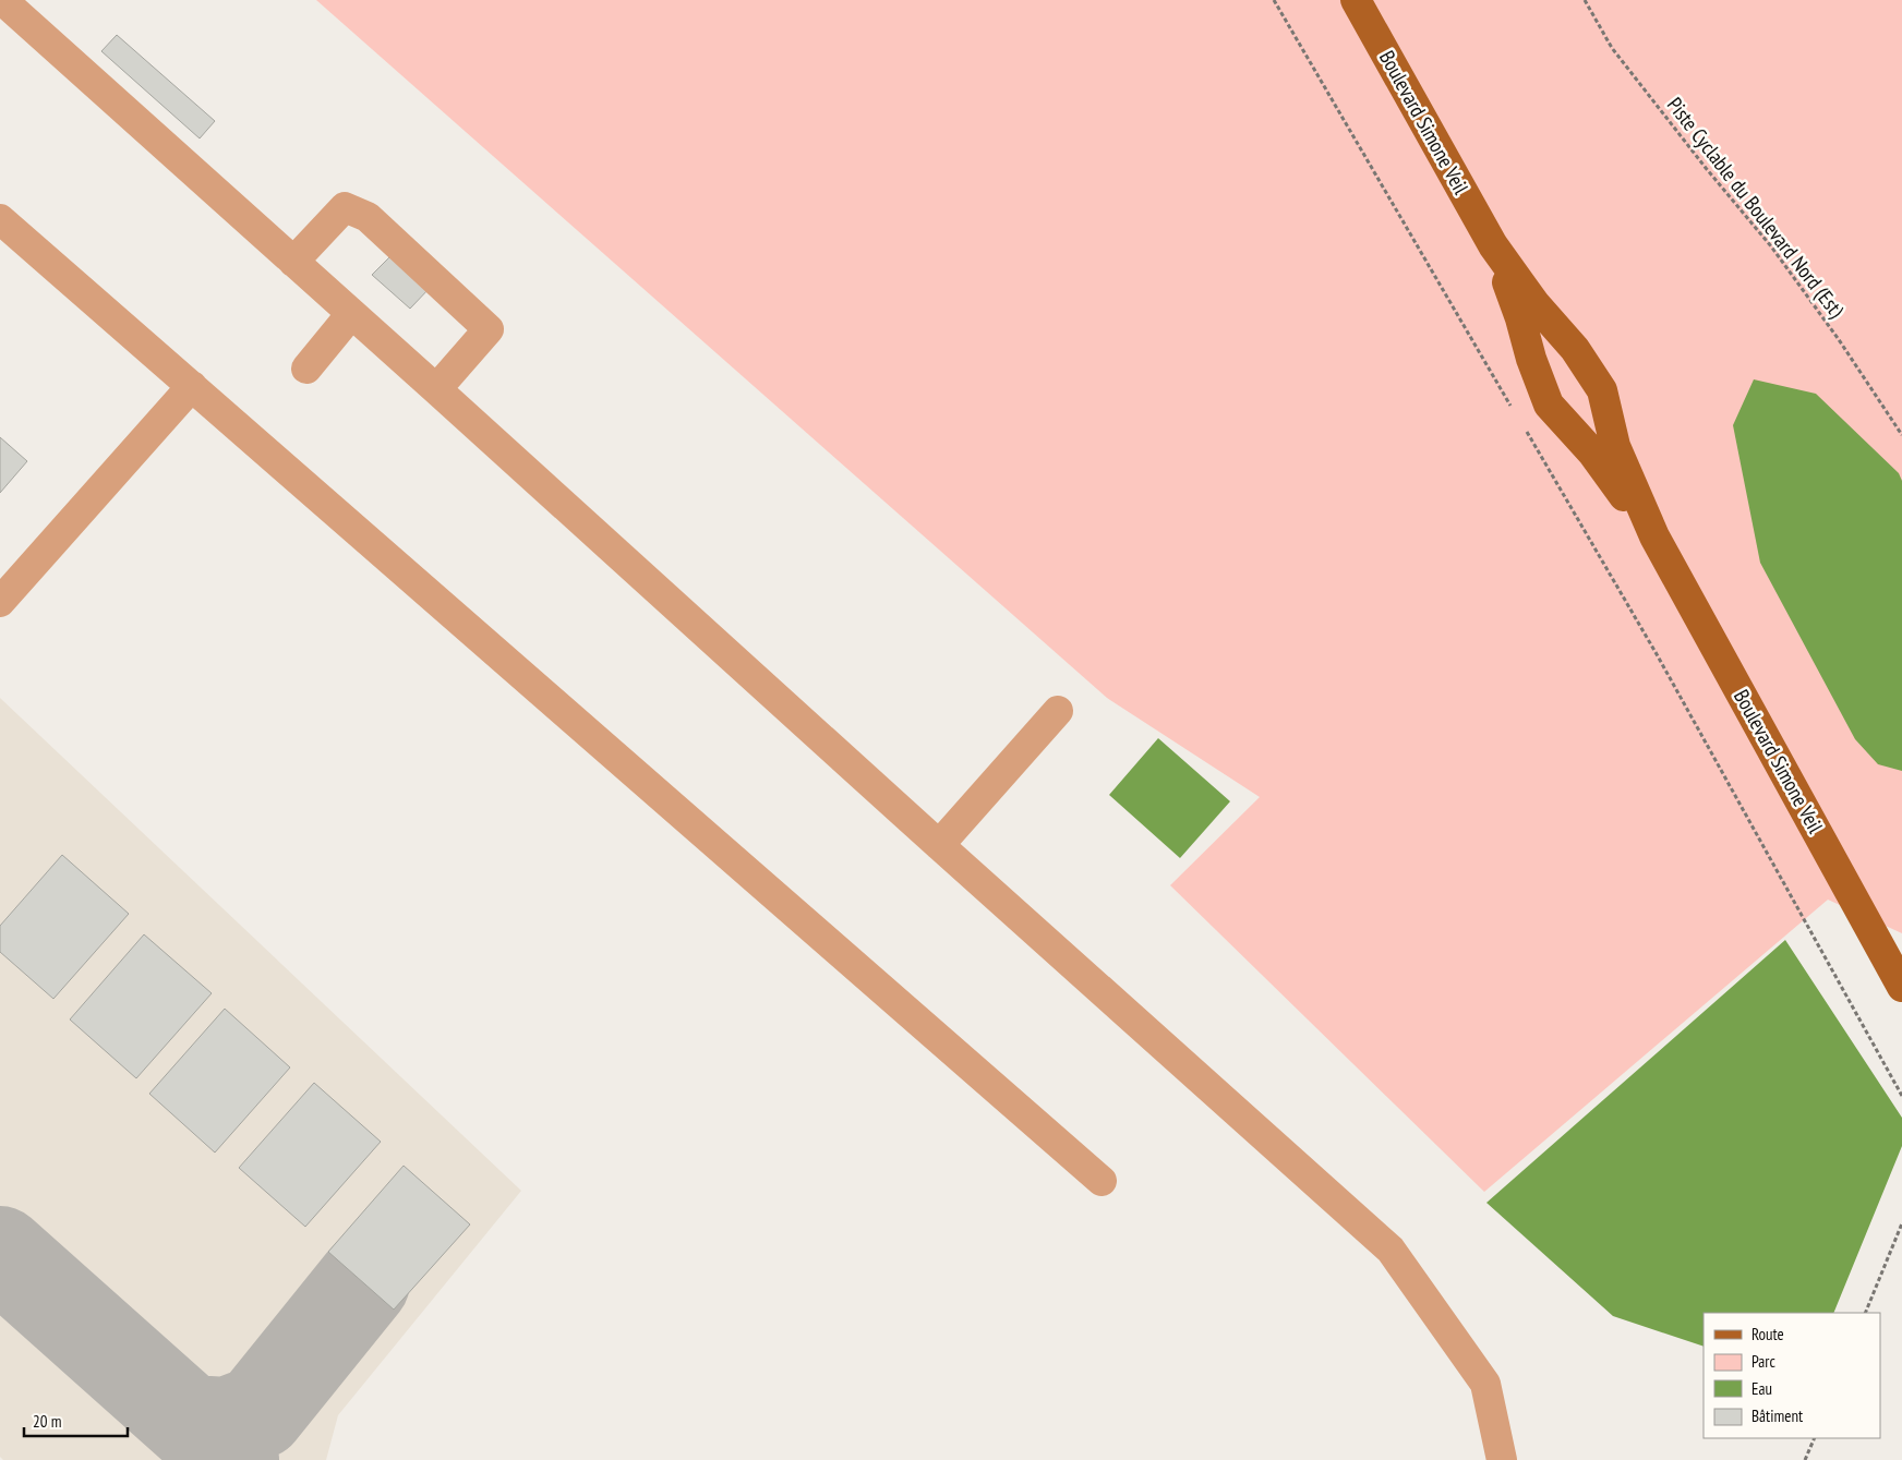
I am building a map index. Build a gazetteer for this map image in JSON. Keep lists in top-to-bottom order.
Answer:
{
  "streets": {
    "main road": ["Boulevard Simone Veil"],
    "path": ["Piste Cyclable du Boulevard Nord (Est)"]
  },
  "legend": [
    "Route",
    "Parc",
    "Eau",
    "Bâtiment"
  ],
  "scale_bar": "20 m"
}
